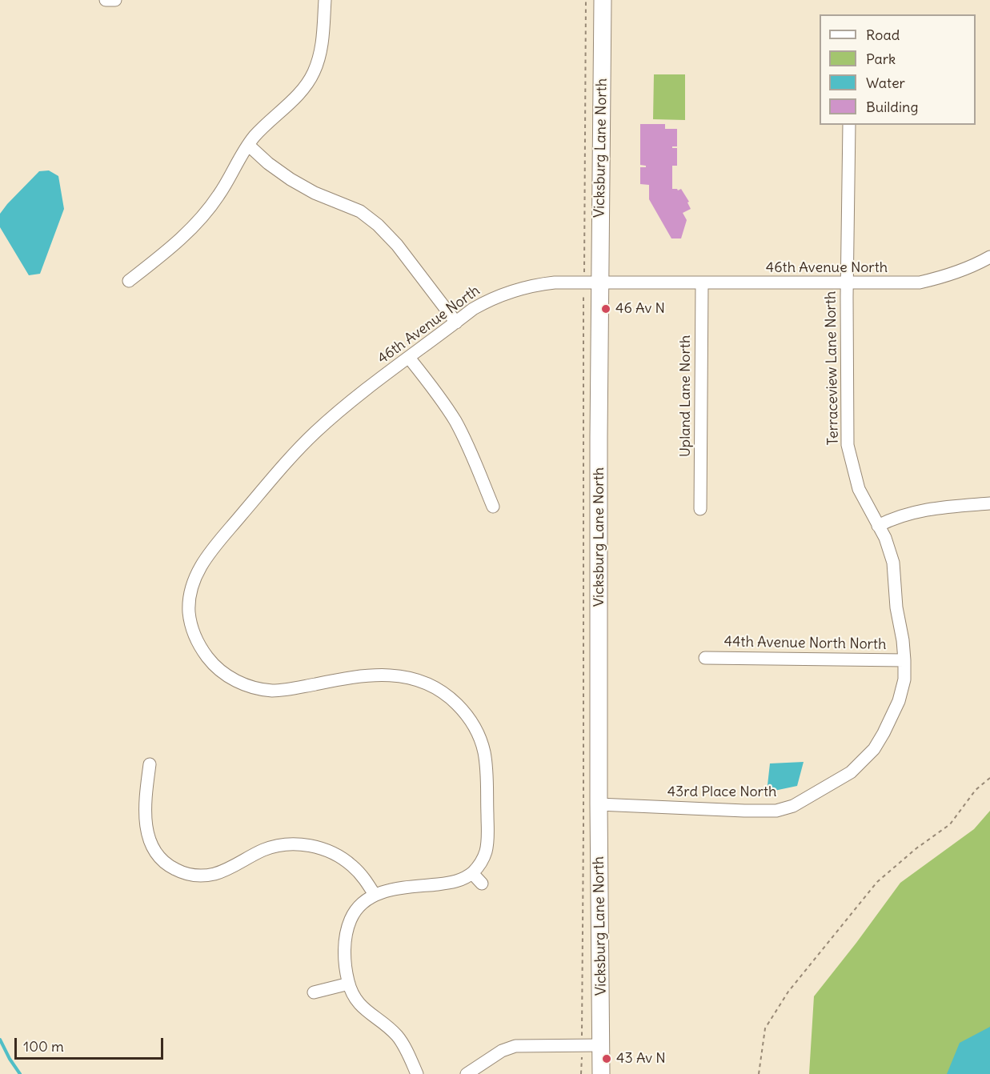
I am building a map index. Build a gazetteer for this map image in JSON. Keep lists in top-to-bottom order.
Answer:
{
  "streets": {
    "main road": ["Vicksburg Lane North"],
    "street": [
      "46th Avenue North",
      "Terraceview Lane North",
      "Upland Lane North",
      "44th Avenue North North",
      "43rd Place North"
    ]
  },
  "crossings": [
    ["Vicksburg Lane North", "46th Avenue North"],
    ["Vicksburg Lane North", "43rd Place North"],
    ["46th Avenue North", "Terraceview Lane North"],
    ["46th Avenue North", "Upland Lane North"],
    ["Terraceview Lane North", "44th Avenue North North"],
    ["Terraceview Lane North", "43rd Place North"],
    ["44th Avenue North North", "43rd Place North"]
  ],
  "places": ["46 Av N", "43 Av N"],
  "legend": [
    "Road",
    "Park",
    "Water",
    "Building"
  ],
  "scale_bar": "100 m"
}
